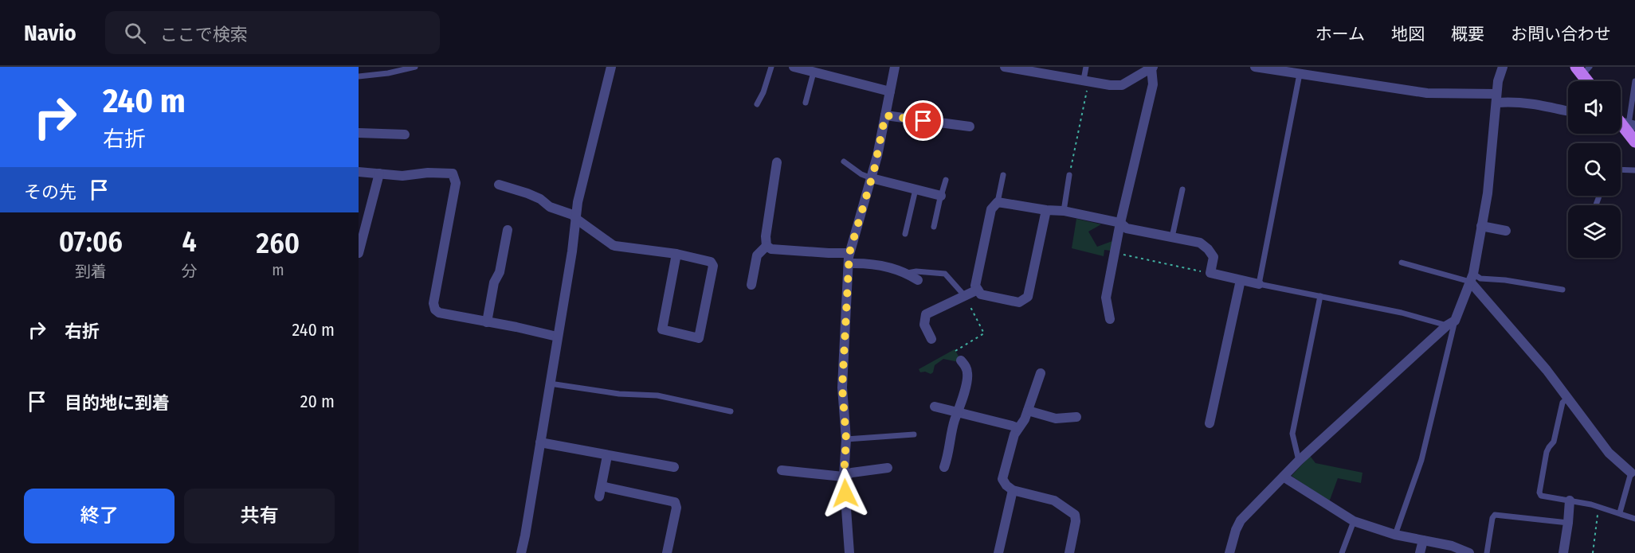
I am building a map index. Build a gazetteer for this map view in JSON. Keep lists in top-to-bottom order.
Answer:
{
  "page": {
    "header": "Navio",
    "search": "ここで検索",
    "nav": [
      "ホーム",
      "地図",
      "概要",
      "お問い合わせ"
    ],
    "turn": ["240 m", "右折"],
    "then": "その先",
    "eta": [
      "07:06",
      "到着",
      "4",
      "分",
      "260",
      "m"
    ],
    "list": [
      {
        "name": "右折",
        "value": "240 m"
      },
      {
        "name": "目的地に到着",
        "value": "20 m"
      }
    ],
    "buttons": ["終了", "共有"]
  }
}
